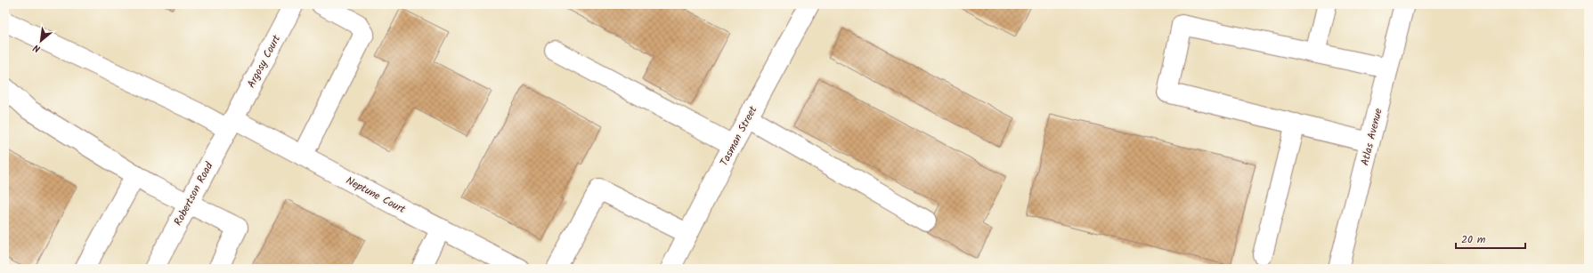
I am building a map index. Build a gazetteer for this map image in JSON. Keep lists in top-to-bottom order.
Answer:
{
  "streets": {
    "street": [
      "Argosy Court",
      "Tasman Street",
      "Atlas Avenue",
      "Robertson Road",
      "Neptune Court"
    ]
  },
  "crossings": [
    ["Argosy Court", "Robertson Road"],
    ["Argosy Court", "Neptune Court"],
    ["Robertson Road", "Neptune Court"]
  ],
  "scale_bar": "20 m",
  "north": "bottom left"
}
